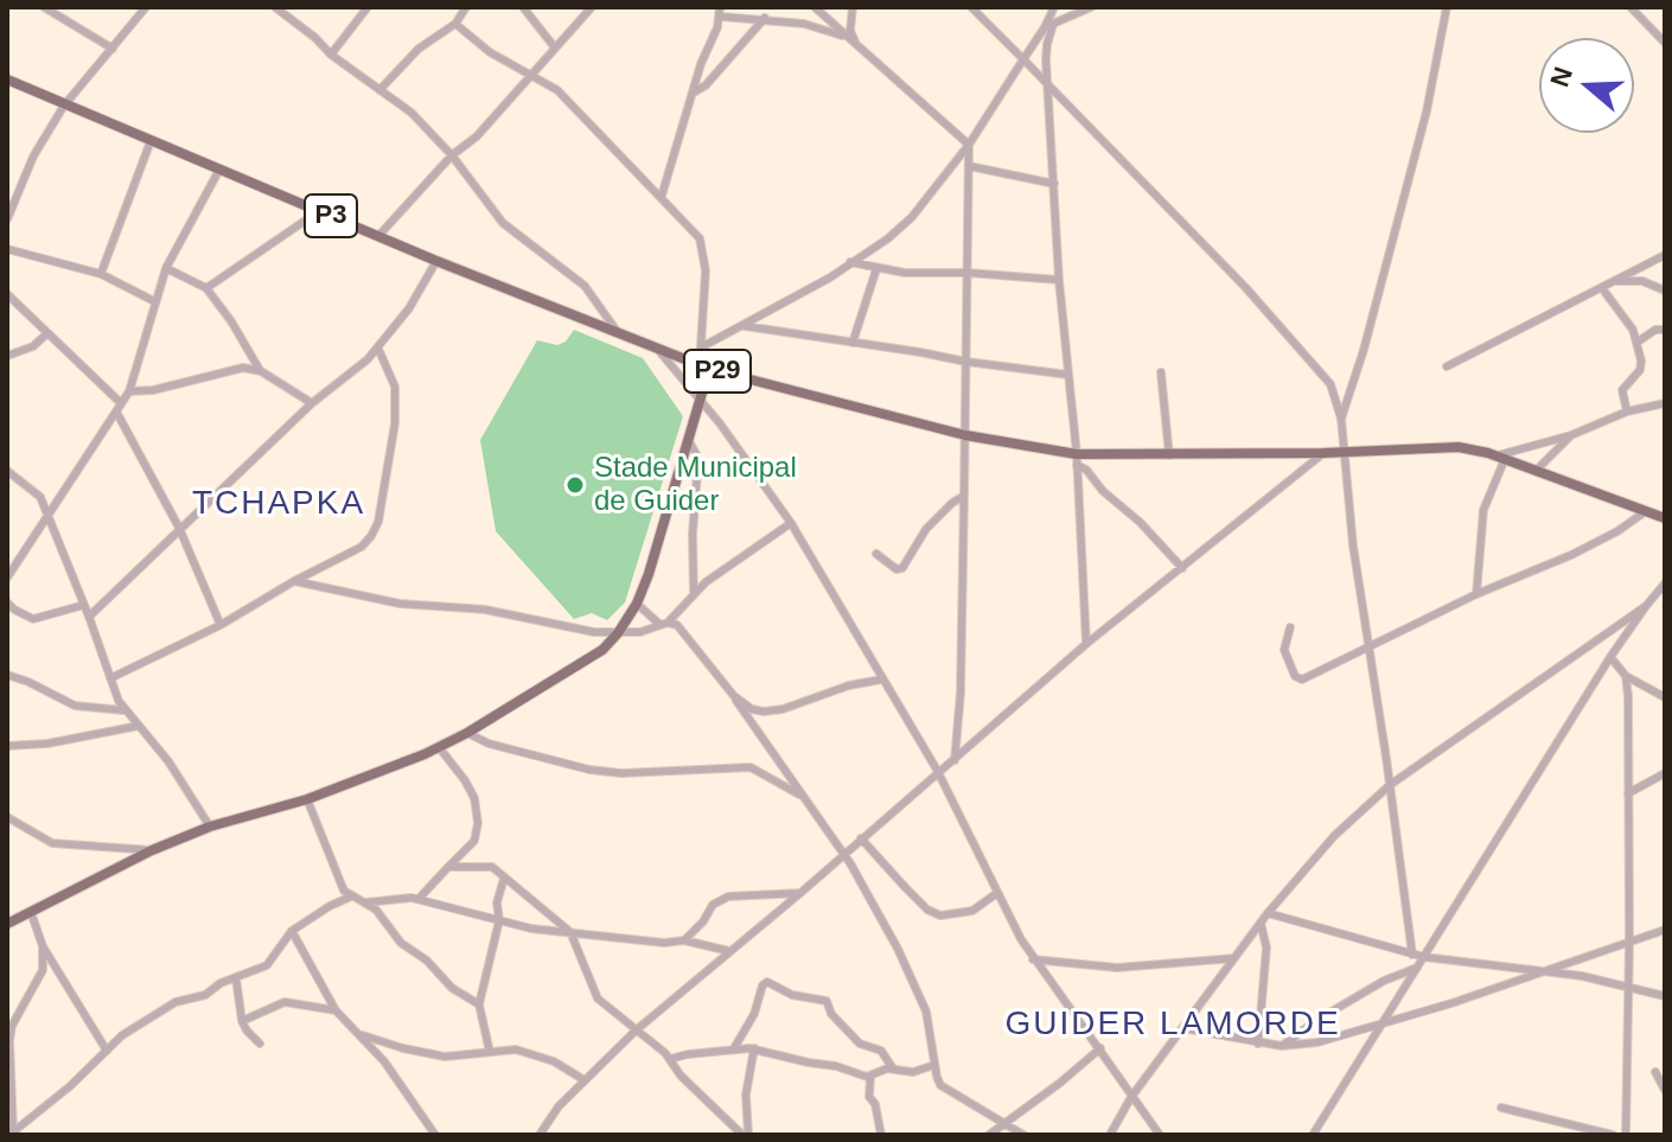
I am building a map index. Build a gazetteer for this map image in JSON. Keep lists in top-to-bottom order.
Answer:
{
  "streets": {
    "main road": ["P3", "P29"]
  },
  "crossings": [
    ["P3", "P29"]
  ],
  "districts": ["TCHAPKA", "GUIDER LAMORDE"],
  "places": ["Stade Municipal de Guider"],
  "north": "left"
}
